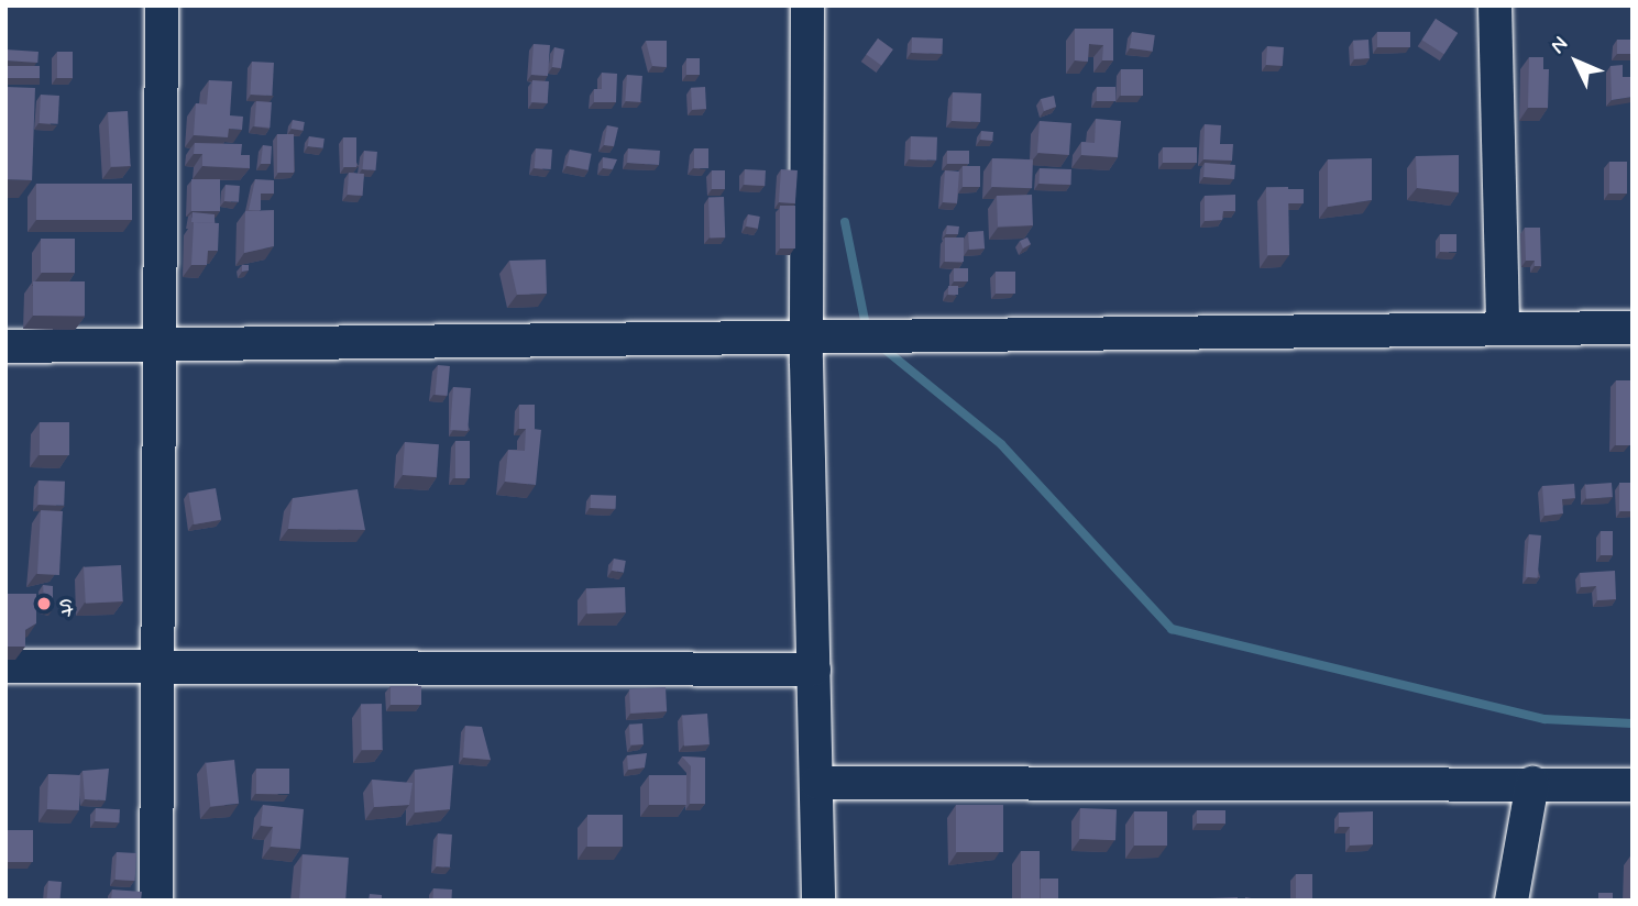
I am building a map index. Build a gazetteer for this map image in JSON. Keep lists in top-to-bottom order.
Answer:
{
  "places": ["q"],
  "north": "top left"
}
